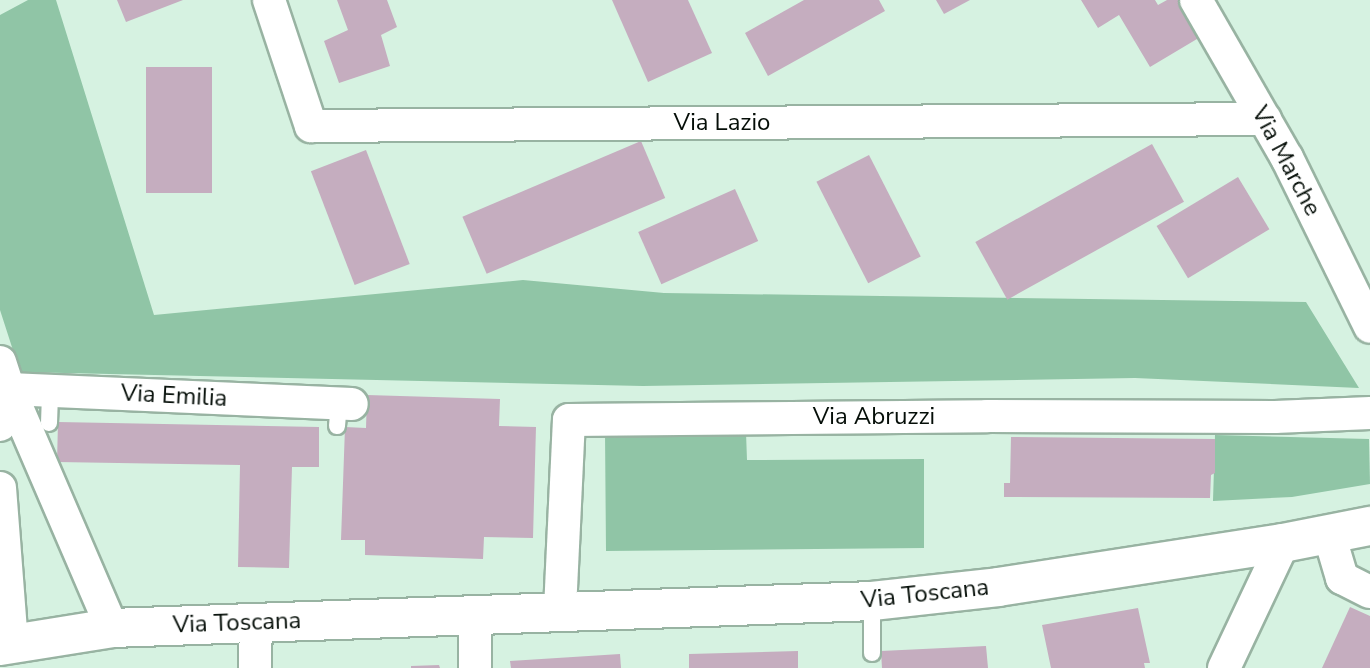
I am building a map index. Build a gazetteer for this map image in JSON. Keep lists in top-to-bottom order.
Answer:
{
  "streets": {
    "street": [
      "Via Lazio",
      "Via Marche",
      "Via Emilia",
      "Via Abruzzi",
      "Via Toscana"
    ]
  },
  "crossings": [
    ["Via Lazio", "Via Marche"],
    ["Via Abruzzi", "Via Toscana"]
  ]
}
